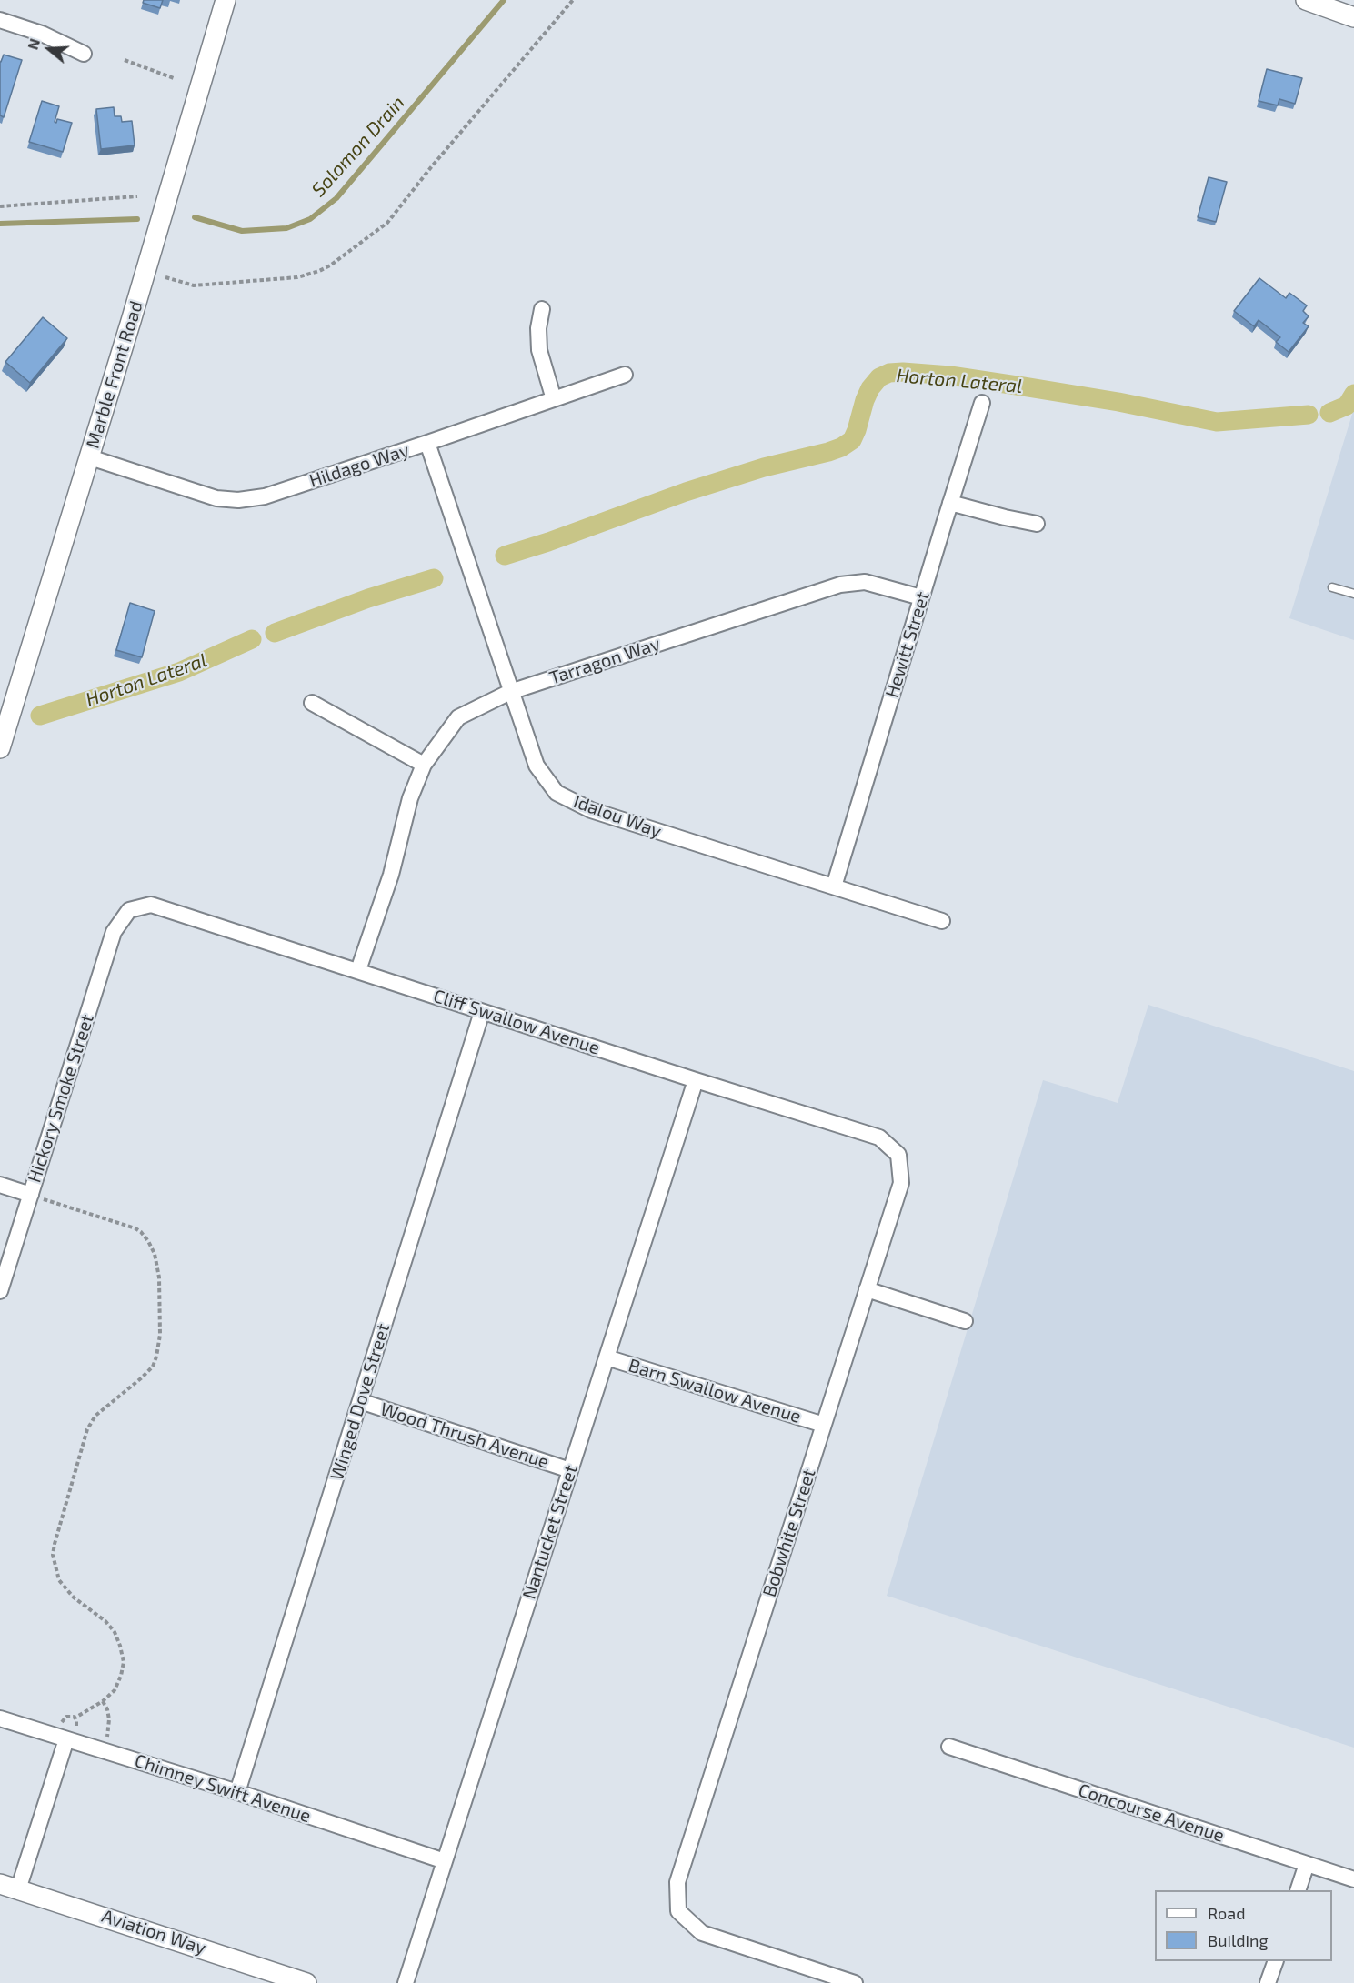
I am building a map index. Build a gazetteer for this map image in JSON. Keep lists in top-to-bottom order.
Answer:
{
  "streets": {
    "street": [
      "Marble Front Road",
      "Hildago Way",
      "Hewitt Street",
      "Tarragon Way",
      "Idalou Way",
      "Cliff Swallow Avenue",
      "Hickory Smoke Street",
      "Barn Swallow Avenue",
      "Winged Dove Street",
      "Wood Thrush Avenue",
      "Nantucket Street",
      "Bobwhite Street",
      "Chimney Swift Avenue",
      "Concourse Avenue",
      "Aviation Way"
    ]
  },
  "crossings": [
    ["Marble Front Road", "Hildago Way"],
    ["Hildago Way", "Idalou Way"],
    ["Hewitt Street", "Tarragon Way"],
    ["Hewitt Street", "Idalou Way"],
    ["Tarragon Way", "Idalou Way"],
    ["Tarragon Way", "Cliff Swallow Avenue"],
    ["Cliff Swallow Avenue", "Hickory Smoke Street"],
    ["Cliff Swallow Avenue", "Winged Dove Street"],
    ["Cliff Swallow Avenue", "Nantucket Street"],
    ["Cliff Swallow Avenue", "Bobwhite Street"],
    ["Barn Swallow Avenue", "Nantucket Street"],
    ["Barn Swallow Avenue", "Bobwhite Street"],
    ["Winged Dove Street", "Wood Thrush Avenue"],
    ["Winged Dove Street", "Chimney Swift Avenue"],
    ["Wood Thrush Avenue", "Nantucket Street"],
    ["Nantucket Street", "Chimney Swift Avenue"]
  ],
  "water": ["Solomon Drain", "Horton Lateral"],
  "legend": ["Road", "Building"],
  "north": "left"
}
